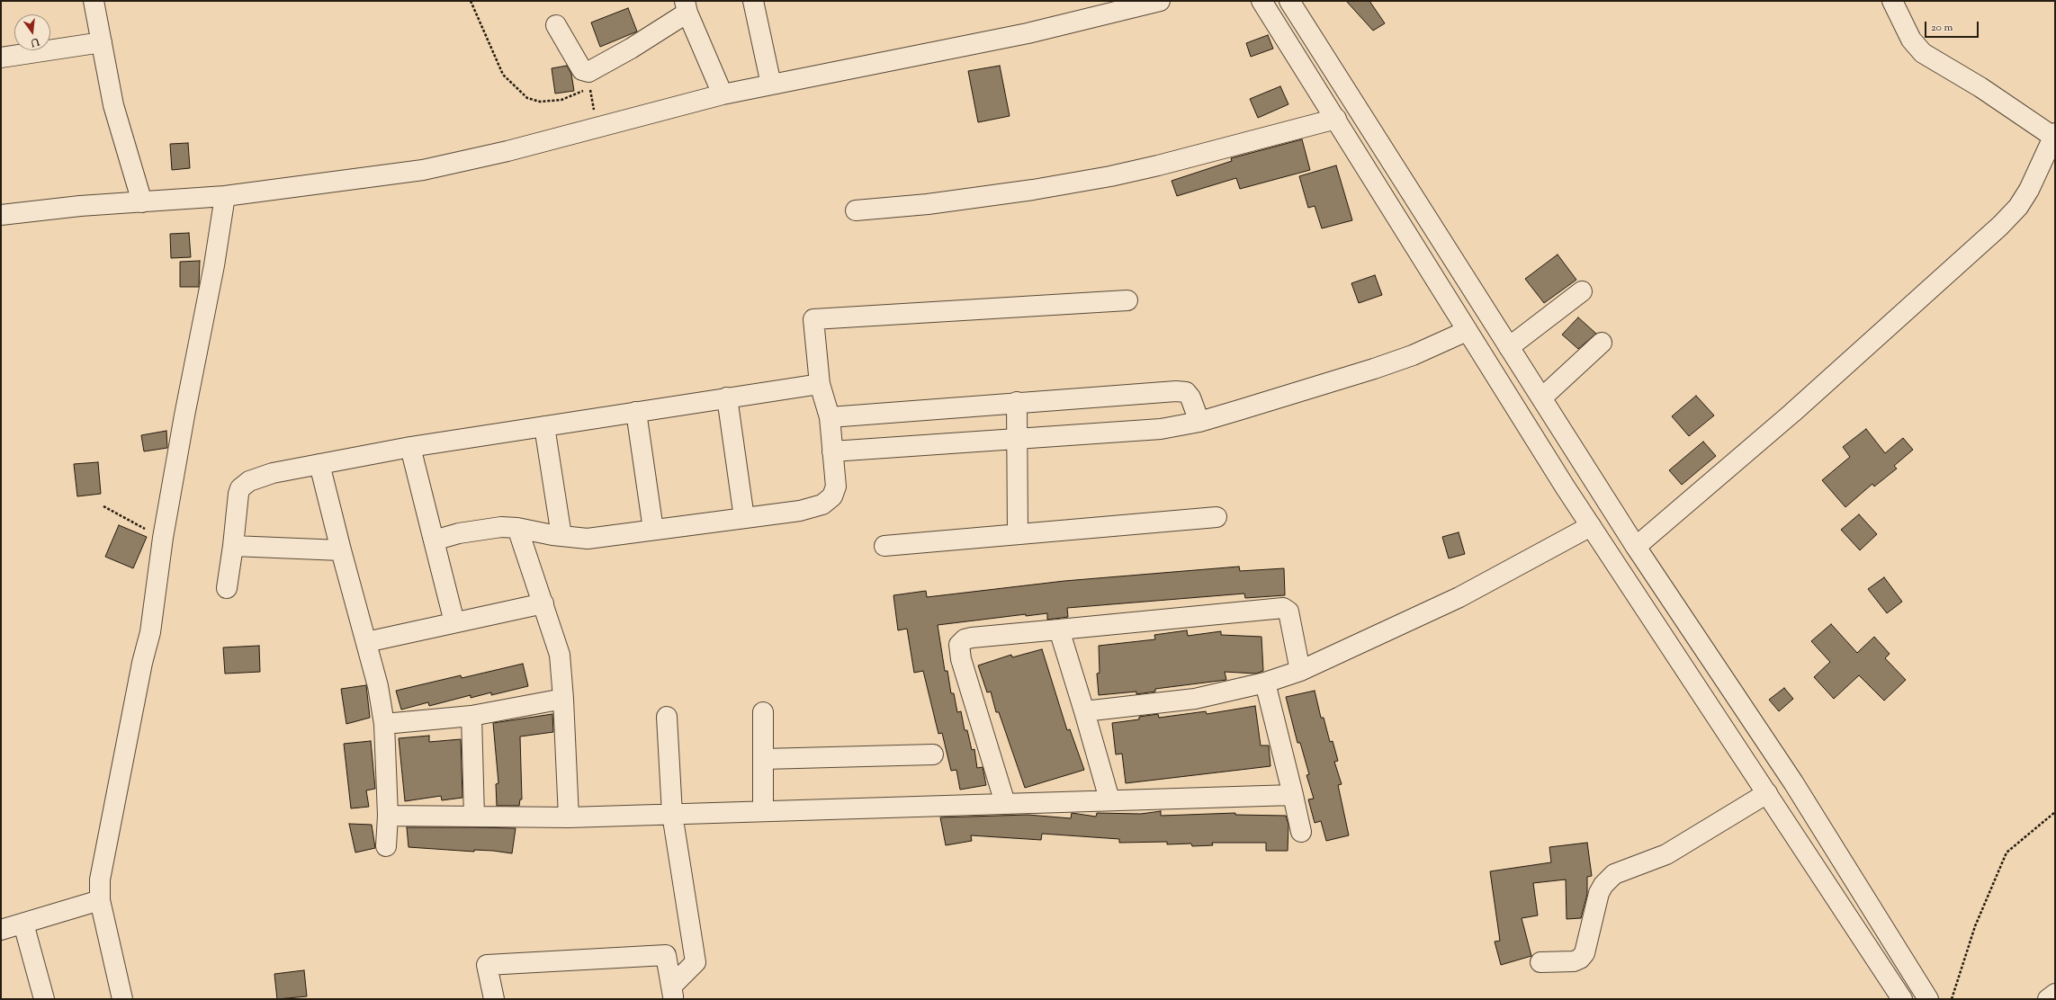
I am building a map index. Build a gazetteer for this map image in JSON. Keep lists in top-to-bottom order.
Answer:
{
  "scale_bar": "20 m",
  "north": "bottom"
}
